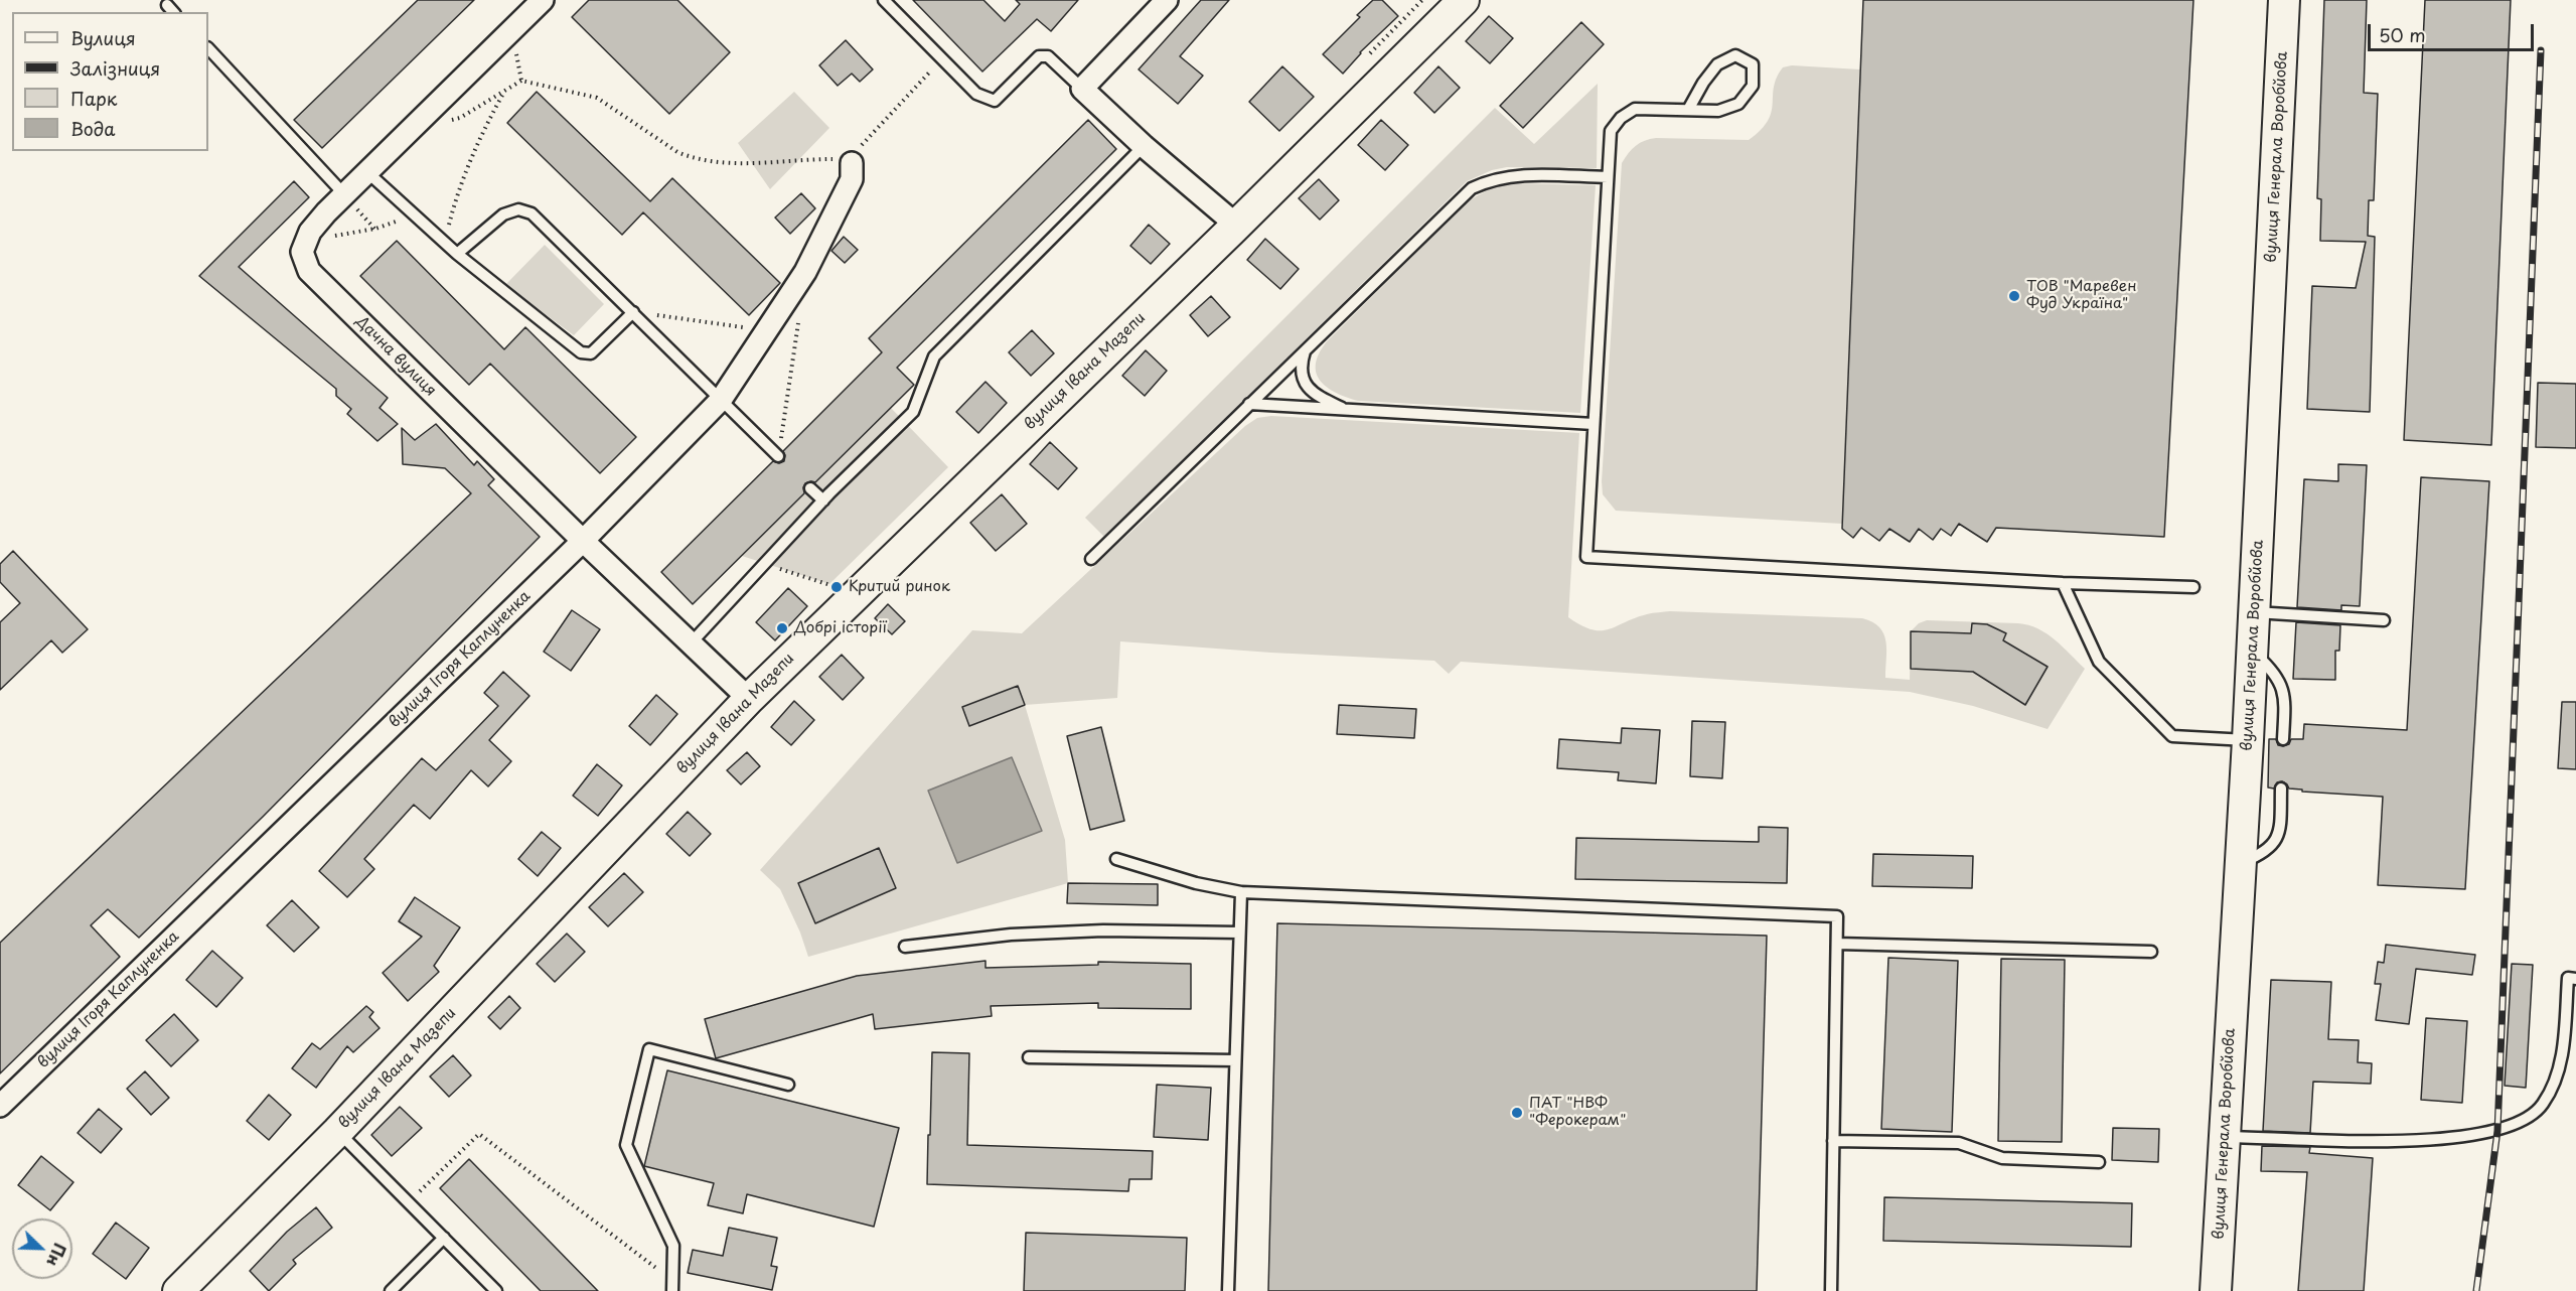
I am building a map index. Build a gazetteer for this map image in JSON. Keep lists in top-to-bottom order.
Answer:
{
  "streets": {
    "street": [
      "вулиця Генерала Воробйова",
      "Дачна вулиця",
      "вулиця Івана Мазепи",
      "вулиця Ігоря Каплуненка"
    ]
  },
  "crossings": [
    ["Дачна вулиця", "вулиця Івана Мазепи"],
    ["Дачна вулиця", "вулиця Ігоря Каплуненка"]
  ],
  "places": [
    "ТОВ \"Маревен Фуд Україна\"",
    "Критий ринок",
    "Добрі історії",
    "ПАТ \"НВФ \"Ферокерам\""
  ],
  "legend": [
    "Вулиця",
    "Залізниця",
    "Парк",
    "Вода"
  ],
  "scale_bar": "50 m",
  "north": "bottom right"
}
